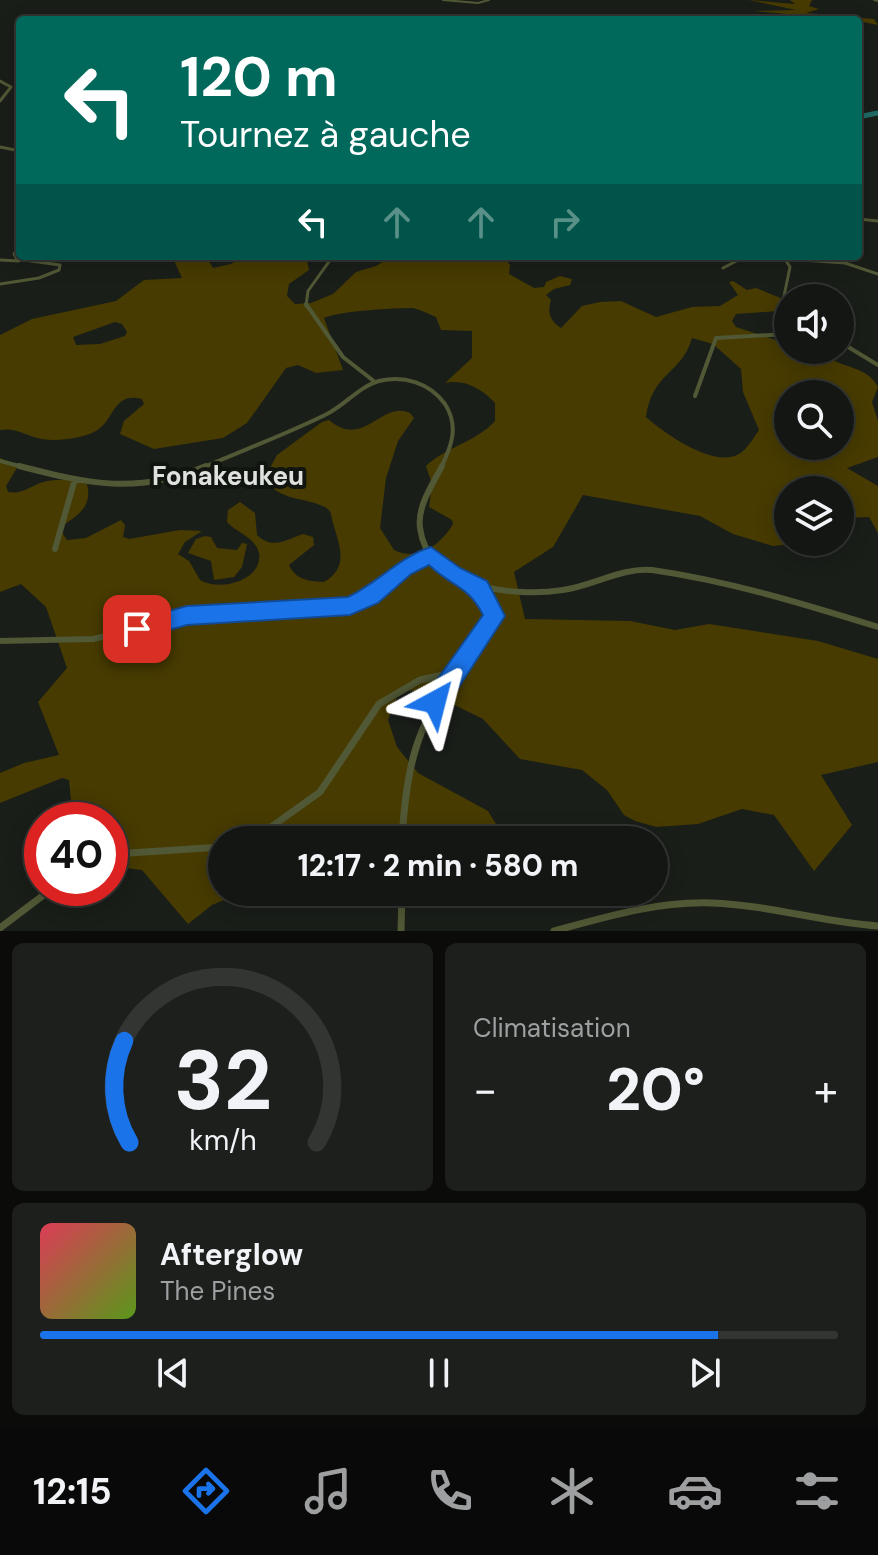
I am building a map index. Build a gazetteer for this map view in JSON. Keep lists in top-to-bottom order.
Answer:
{
  "districts": ["Fonakeukeu"],
  "page": {
    "turn": ["120 m", "Tournez à gauche"],
    "limit": "40",
    "trip": "12:17 · 2 min · 580 m",
    "tile": "Climatisation",
    "heat": ["−", "20°", "+"],
    "song": ["Afterglow", "The Pines"],
    "tabs": "12:15",
    "gauge": ["32", "km/h"]
  }
}
